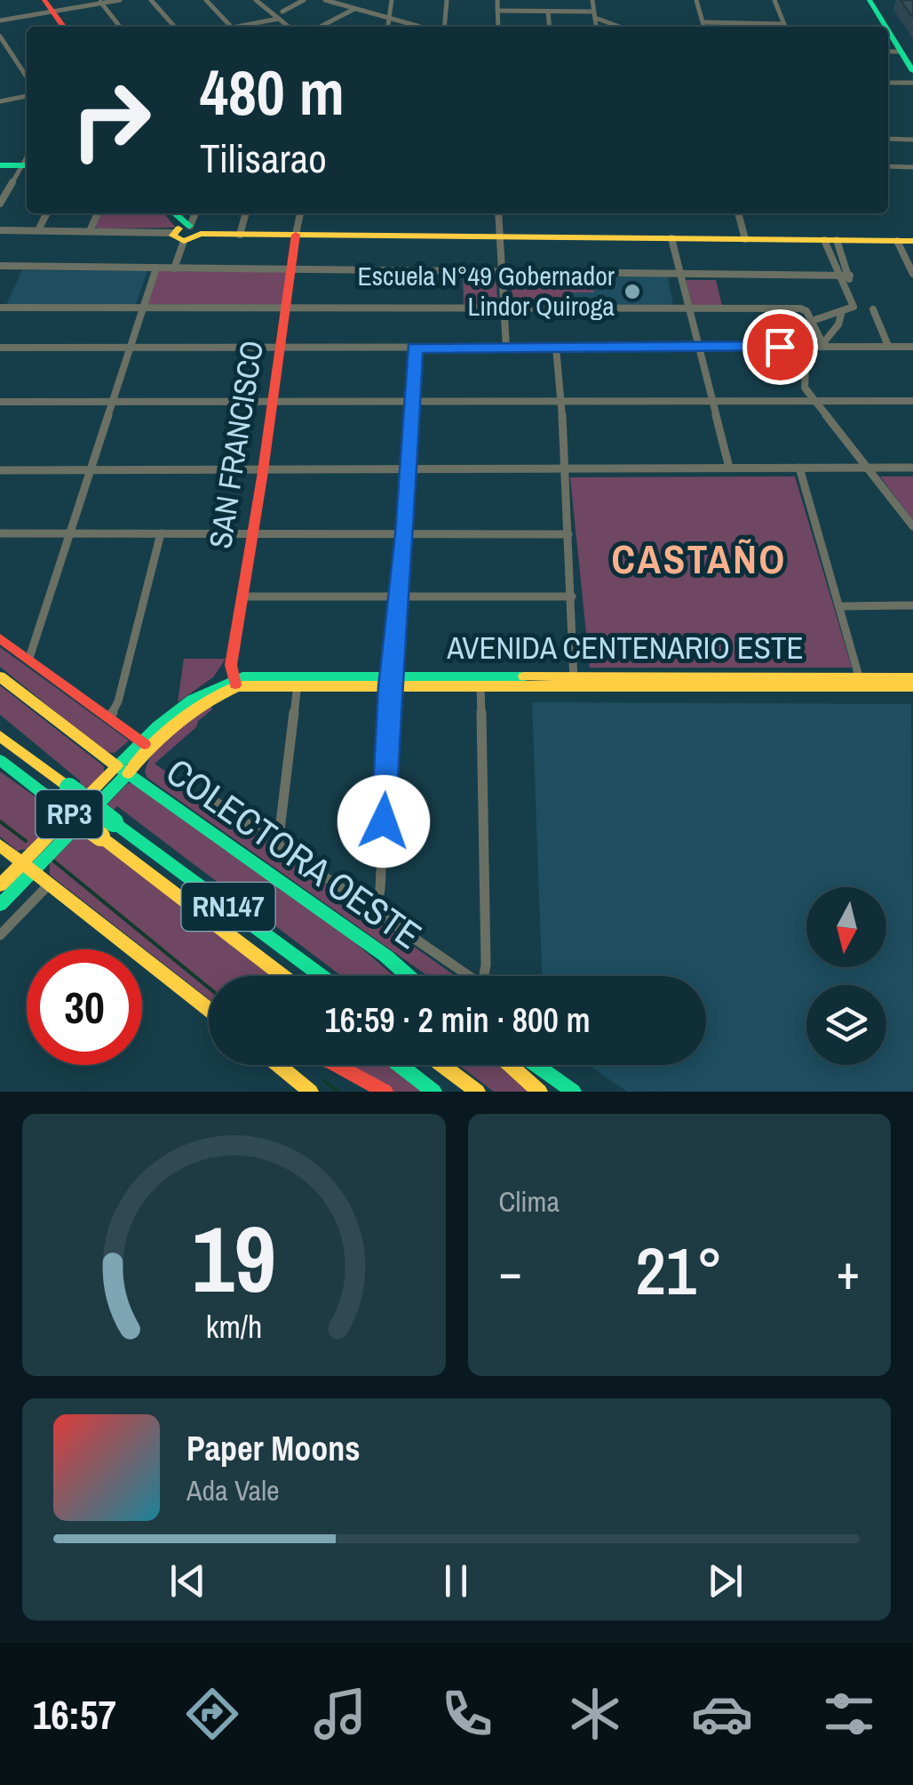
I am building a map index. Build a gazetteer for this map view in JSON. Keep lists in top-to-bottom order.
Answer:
{
  "streets": {
    "main road": [
      "SAN FRANCISCO",
      "AVENIDA CENTENARIO ESTE",
      "RP3",
      "COLECTORA OESTE",
      "RN147"
    ]
  },
  "crossings": [
    ["SAN FRANCISCO", "AVENIDA CENTENARIO ESTE"],
    ["RP3", "COLECTORA OESTE"]
  ],
  "districts": ["CASTAÑO"],
  "places": ["Escuela N°49 Gobernador Lindor Quiroga"],
  "north": "bottom",
  "page": {
    "turn": ["480 m", "Tilisarao"],
    "limit": "30",
    "trip": "16:59 · 2 min · 800 m",
    "tile": "Clima",
    "heat": ["−", "21°", "+"],
    "song": ["Paper Moons", "Ada Vale"],
    "tabs": "16:57",
    "gauge": ["19", "km/h"]
  }
}
